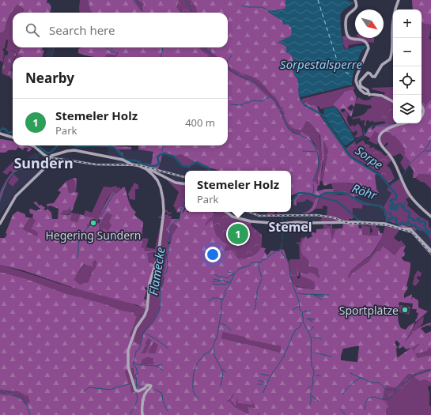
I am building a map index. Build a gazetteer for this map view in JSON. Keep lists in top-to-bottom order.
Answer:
{
  "districts": ["Sundern", "Stemel"],
  "water": [
    "Sorpestalsperre",
    "Sorpe",
    "Röhr",
    "Flamecke"
  ],
  "places": ["Hegering Sundern", "Sportplätze"],
  "north": "bottom right",
  "page": {
    "map_buttons": ["+", "−"],
    "search": "Search here",
    "heading": "Nearby",
    "list": [
      {
        "mark": "1",
        "name": "Stemeler Holz",
        "note": "Park",
        "value": "400 m"
      }
    ],
    "popup": ["Stemeler Holz", "Park"],
    "pins": "1"
  }
}
